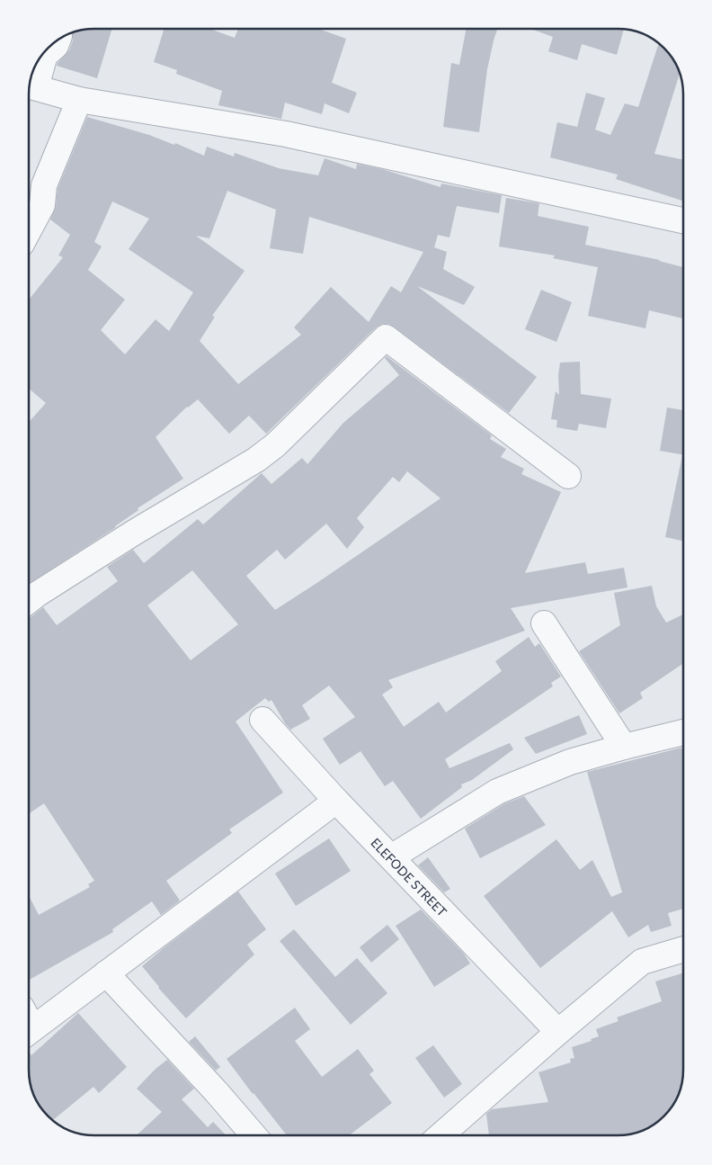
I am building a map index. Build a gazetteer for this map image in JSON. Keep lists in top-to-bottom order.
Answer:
{
  "streets": {
    "street": ["ELEFODE STREET"]
  }
}
